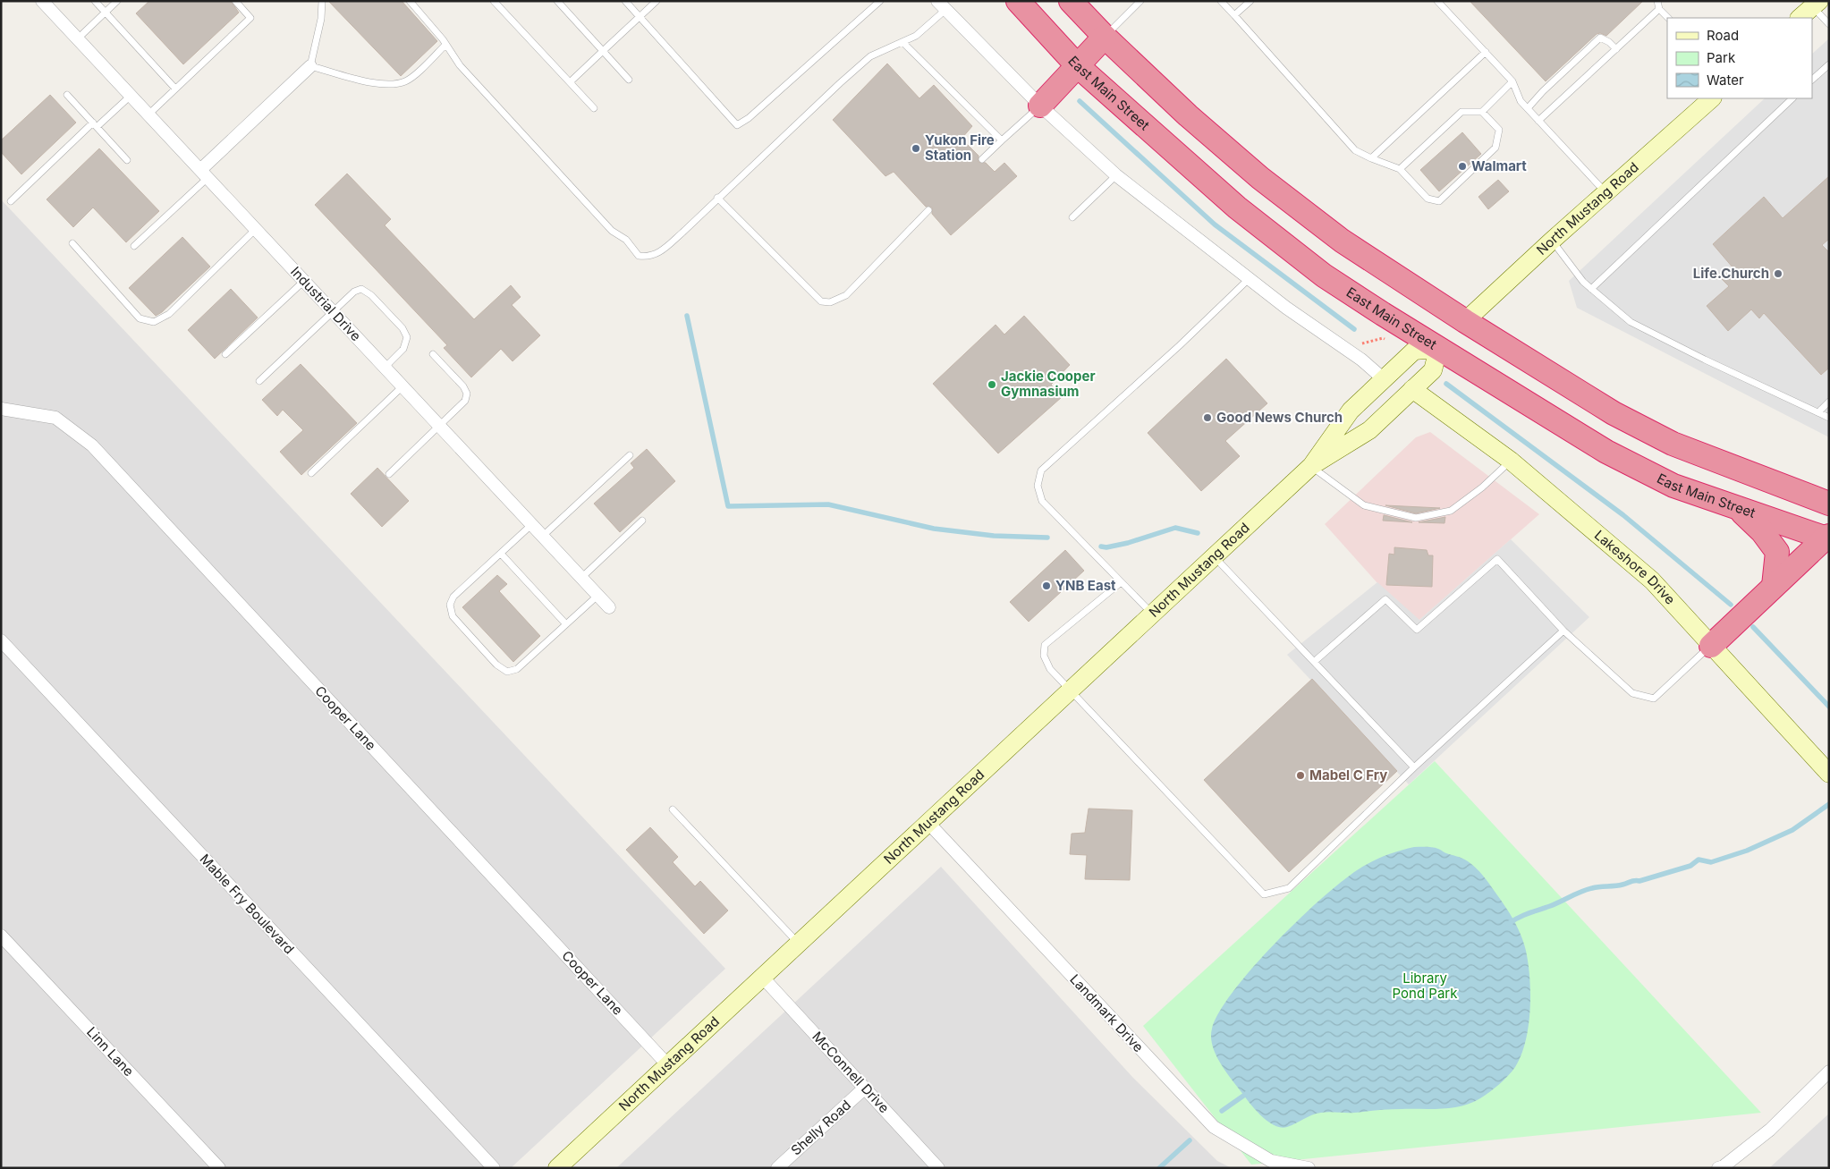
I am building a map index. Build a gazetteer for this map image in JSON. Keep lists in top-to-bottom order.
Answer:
{
  "streets": {
    "highway": ["East Main Street"],
    "main road": ["North Mustang Road", "Lakeshore Drive"],
    "street": [
      "Industrial Drive",
      "Cooper Lane",
      "Mable Fry Boulevard",
      "Landmark Drive",
      "Linn Lane",
      "McConnell Drive",
      "Shelly Road"
    ]
  },
  "crossings": [
    ["East Main Street", "North Mustang Road"],
    ["North Mustang Road", "Lakeshore Drive"],
    ["North Mustang Road", "Cooper Lane"],
    ["North Mustang Road", "Landmark Drive"],
    ["North Mustang Road", "McConnell Drive"],
    ["McConnell Drive", "Shelly Road"]
  ],
  "parks": ["Library Pond Park"],
  "places": [
    "Yukon Fire Station",
    "Walmart",
    "Life.Church",
    "Jackie Cooper Gymnasium",
    "Good News Church",
    "YNB East",
    "Mabel C Fry"
  ],
  "legend": ["Road", "Park", "Water"]
}
